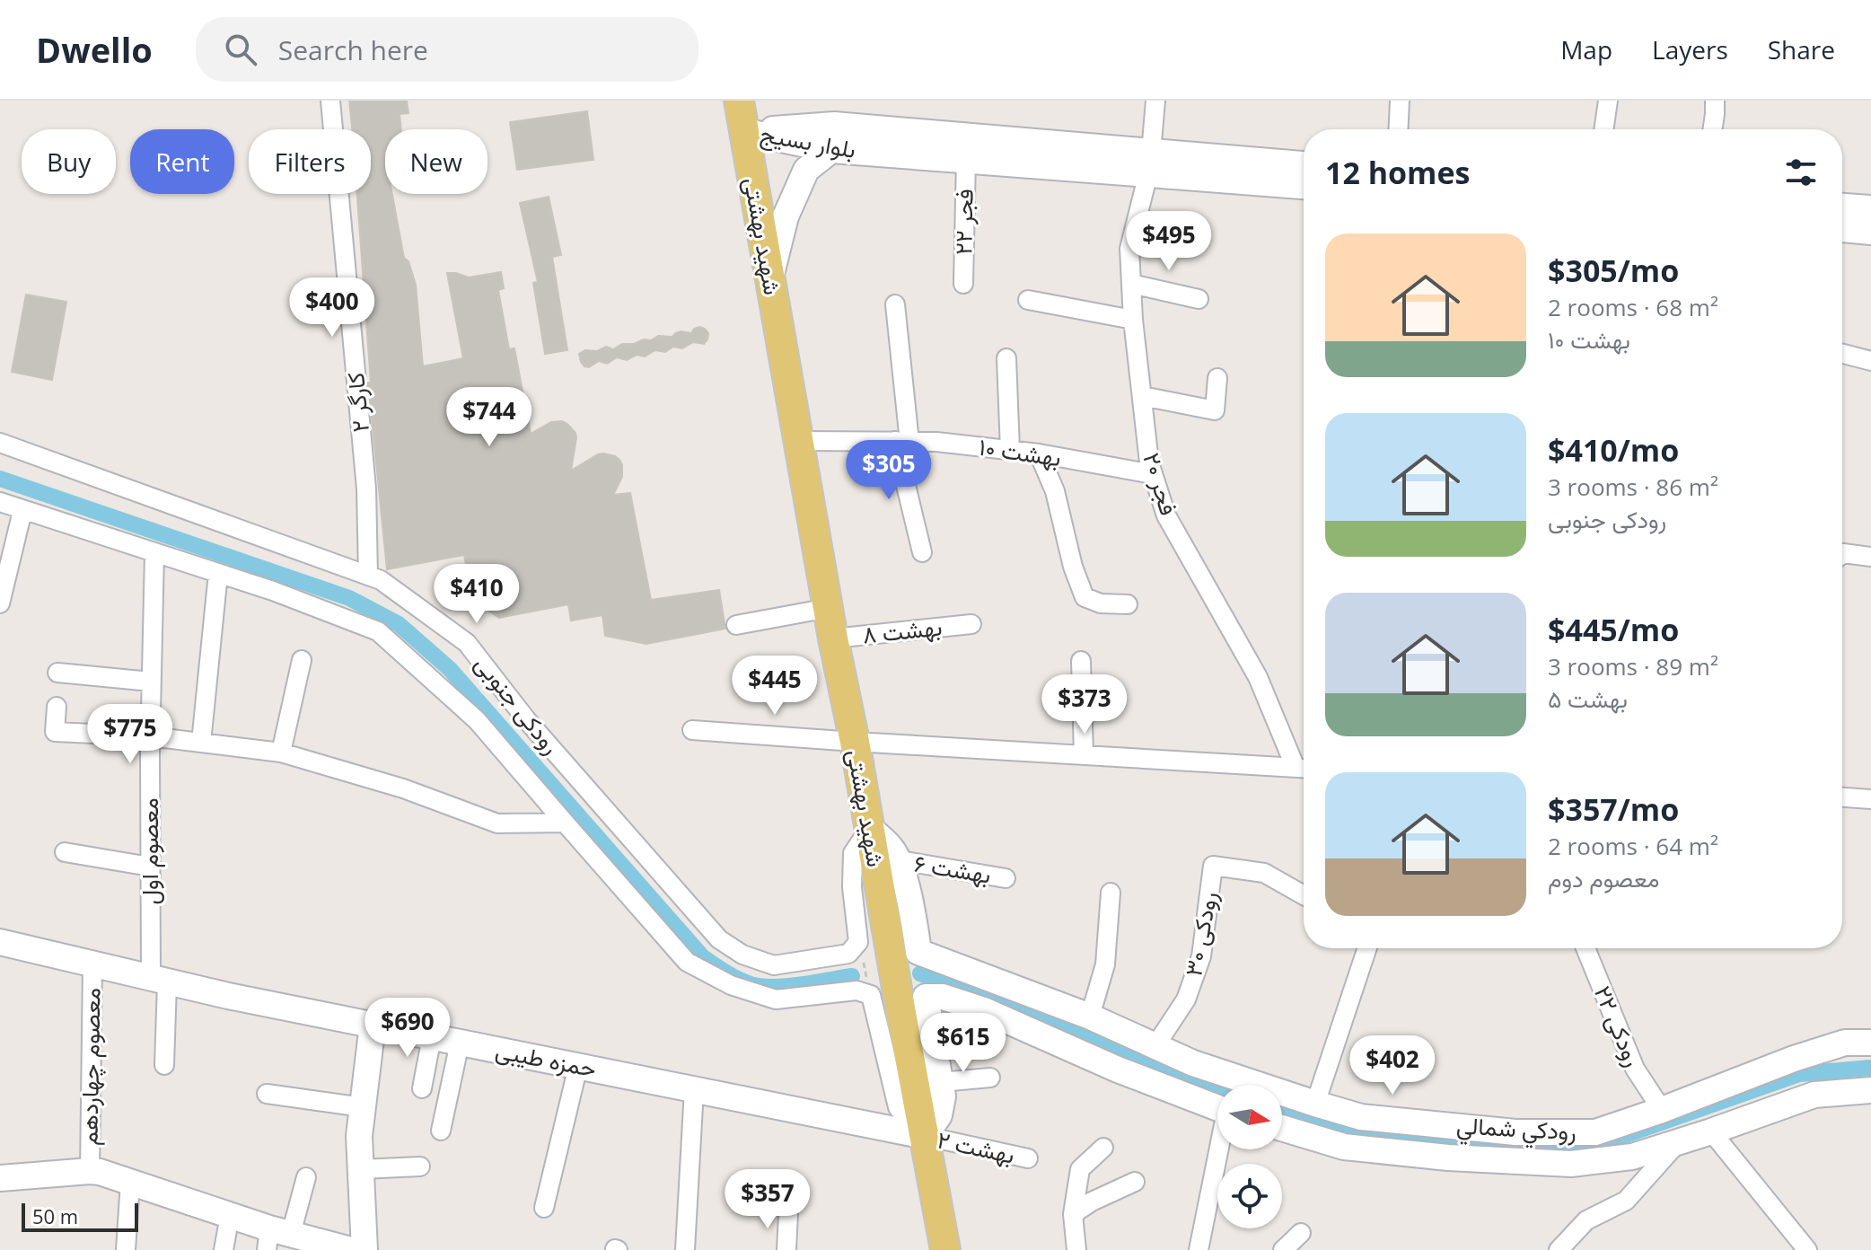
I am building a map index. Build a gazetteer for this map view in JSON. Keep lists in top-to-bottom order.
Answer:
{
  "streets": {
    "main road": ["شهید بهشتی"],
    "street": [
      "بلوار بسیج",
      "فجر ۲۲",
      "کارگر ۲",
      "بهشت ۱۰",
      "فجر ۲۰",
      "بهشت ۸",
      "رودکی جنوبی",
      "معصوم اول",
      "بهشت ۶",
      "رودکی ۳۰",
      "رودکی ۲۲",
      "حمزه طیبی",
      "معصوم چهاردهم",
      "رودکي شمالي",
      "بهشت ۲"
    ]
  },
  "crossings": [
    ["بلوار بسیج", "فجر ۲۲"],
    ["بلوار بسیج", "شهید بهشتی"],
    ["بلوار بسیج", "فجر ۲۰"],
    ["شهید بهشتی", "بهشت ۱۰"],
    ["شهید بهشتی", "بهشت ۸"],
    ["شهید بهشتی", "بهشت ۶"],
    ["شهید بهشتی", "حمزه طیبی"],
    ["شهید بهشتی", "رودکي شمالي"],
    ["شهید بهشتی", "بهشت ۲"],
    ["کارگر ۲", "رودکی جنوبی"],
    ["بهشت ۱۰", "فجر ۲۰"],
    ["رودکی جنوبی", "معصوم اول"],
    ["معصوم اول", "حمزه طیبی"],
    ["بهشت ۶", "رودکي شمالي"],
    ["رودکی ۳۰", "رودکي شمالي"],
    ["رودکی ۲۲", "رودکي شمالي"],
    ["حمزه طیبی", "معصوم چهاردهم"],
    ["حمزه طیبی", "بهشت ۲"]
  ],
  "scale_bar": "50 m",
  "north": "right",
  "page": {
    "header": "Dwello",
    "search": "Search here",
    "nav": ["Map", "Layers", "Share"],
    "chip": [
      "Buy",
      "Rent",
      "Filters",
      "New"
    ],
    "heading": "12 homes",
    "price": [
      "$495",
      "$400",
      "$744",
      "$305",
      "$410",
      "$445",
      "$373",
      "$775",
      "$690",
      "$615",
      "$402",
      "$357"
    ],
    "list": [
      {
        "name": "$305/mo",
        "note": "2 rooms · 68 m² · بهشت ۱۰"
      },
      {
        "name": "$410/mo",
        "note": "3 rooms · 86 m² · رودکی جنوبی"
      },
      {
        "name": "$445/mo",
        "note": "3 rooms · 89 m² · بهشت ۵"
      },
      {
        "name": "$357/mo",
        "note": "2 rooms · 64 m² · معصوم دوم"
      }
    ],
    "scale": "50 m"
  }
}
